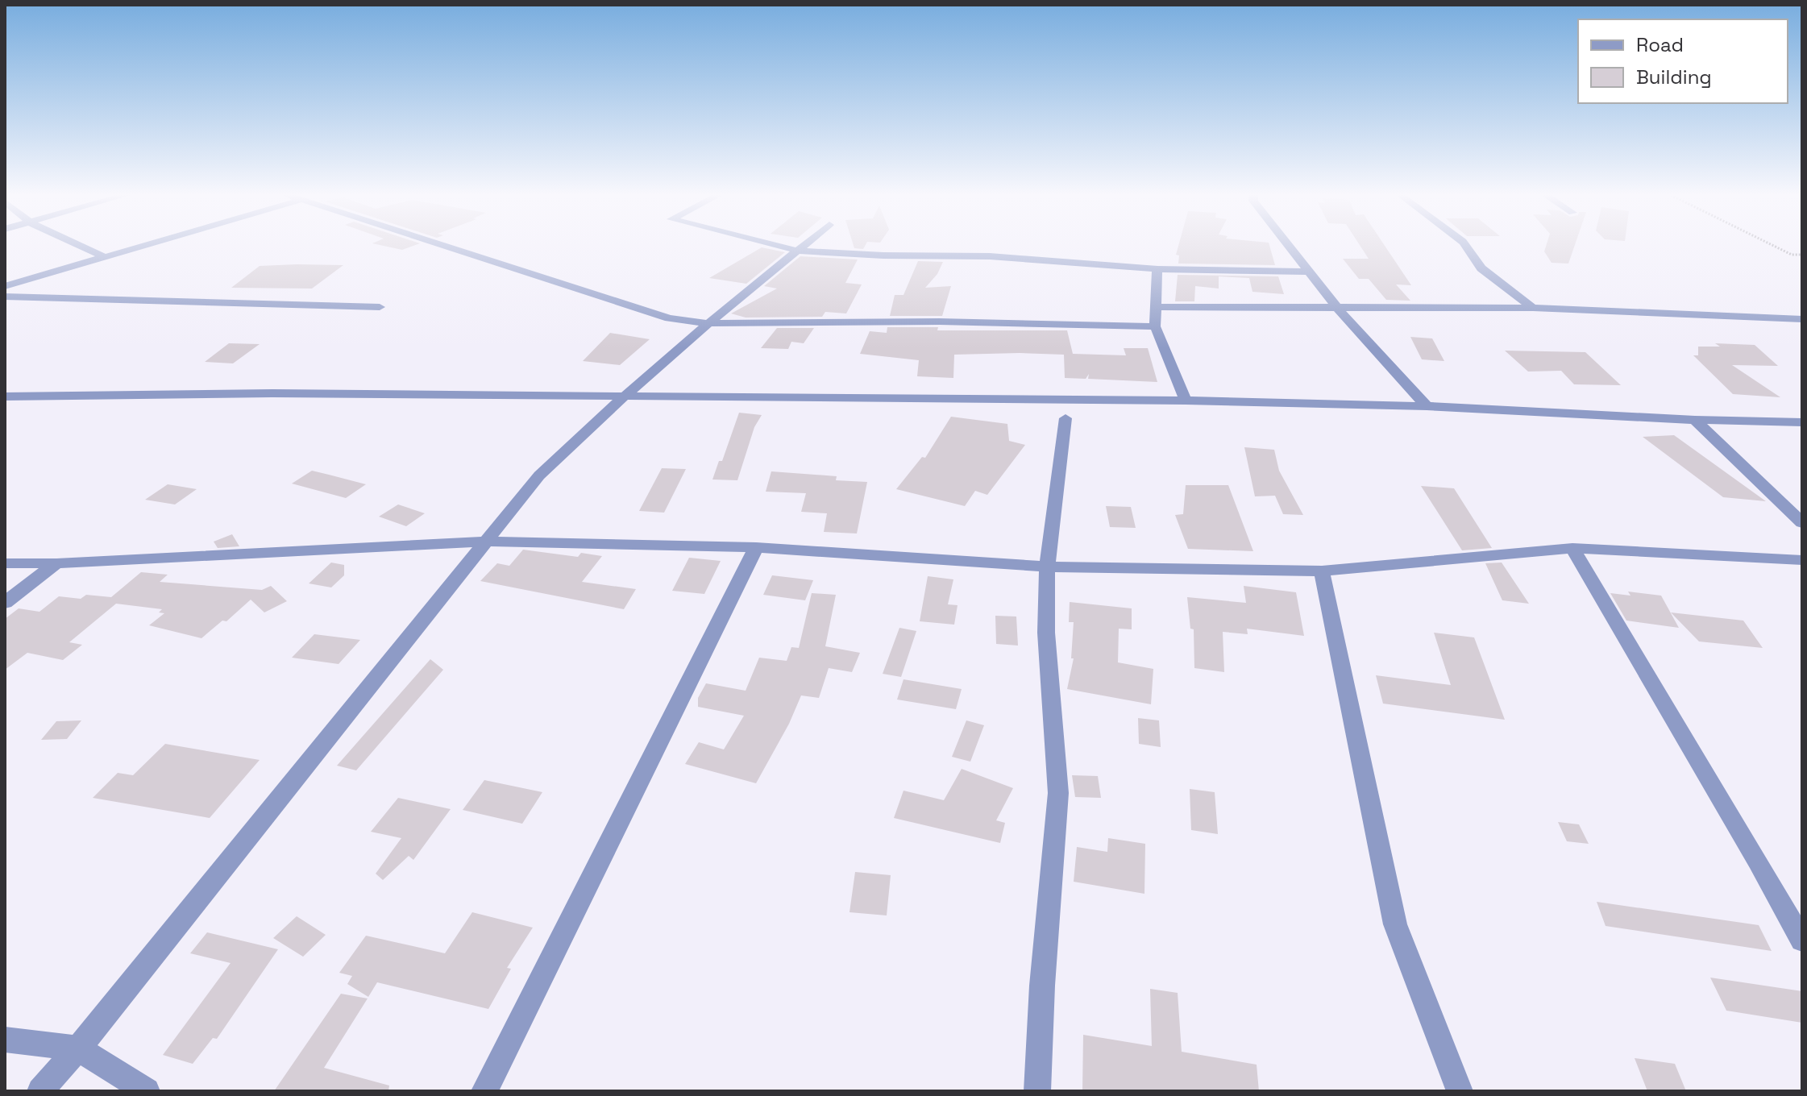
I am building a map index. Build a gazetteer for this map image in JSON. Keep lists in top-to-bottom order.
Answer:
{
  "legend": ["Road", "Building"]
}
